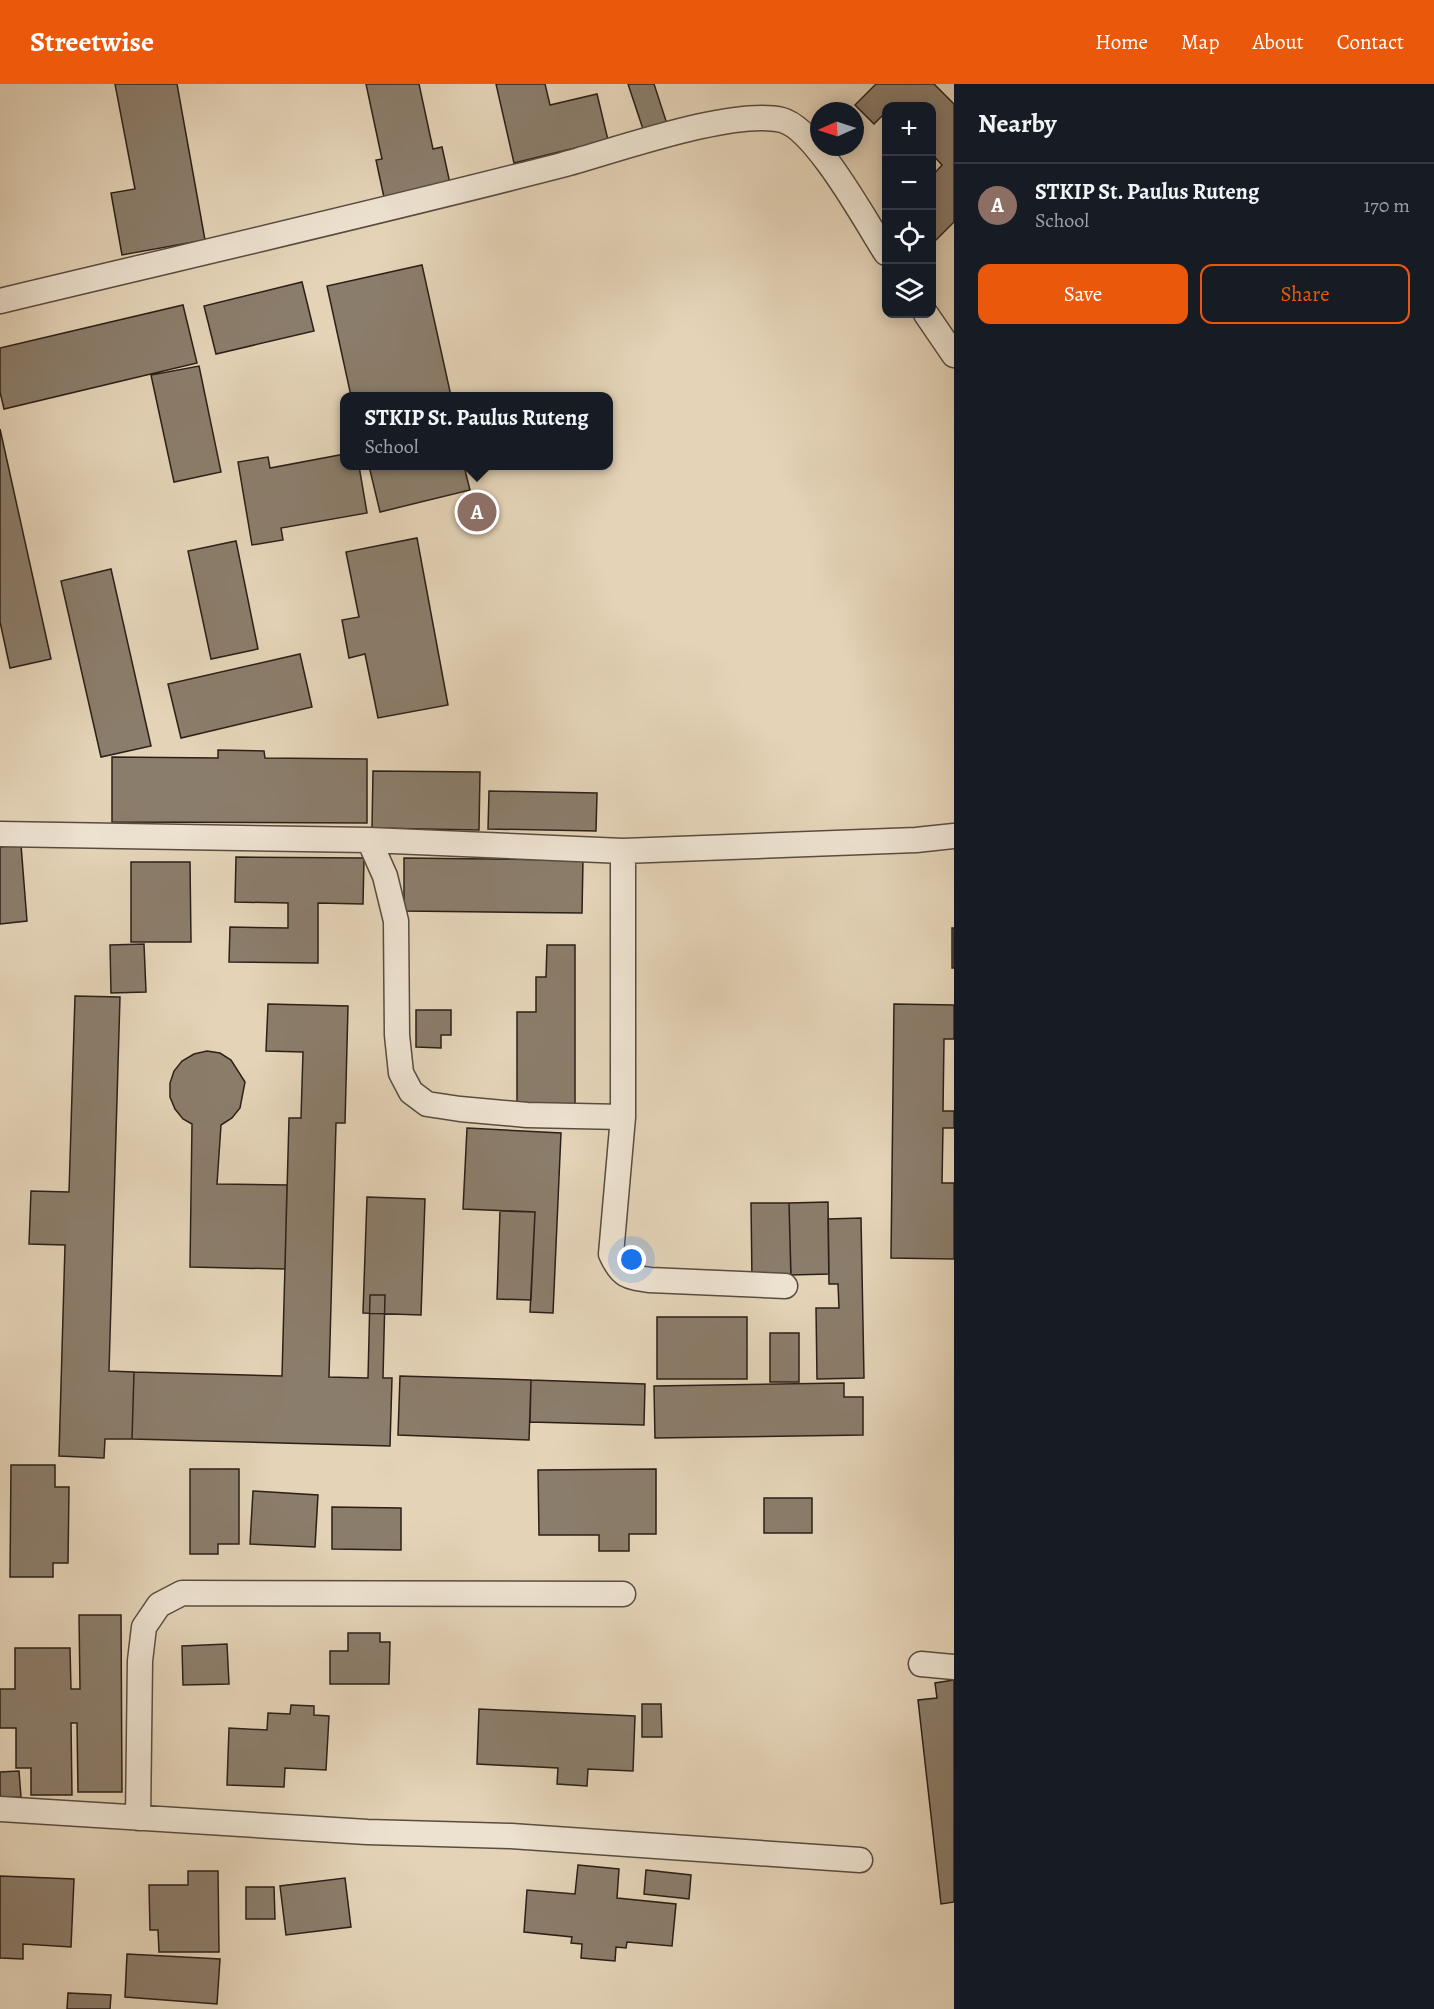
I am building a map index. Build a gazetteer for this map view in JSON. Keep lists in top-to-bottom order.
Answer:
{
  "north": "left",
  "page": {
    "header": "Streetwise",
    "nav": [
      "Home",
      "Map",
      "About",
      "Contact"
    ],
    "heading": "Nearby",
    "map_buttons": ["+", "−"],
    "list": [
      {
        "mark": "A",
        "name": "STKIP St. Paulus Ruteng",
        "note": "School",
        "value": "170 m"
      }
    ],
    "buttons": ["Save", "Share"],
    "popup": ["STKIP St. Paulus Ruteng", "School"],
    "pins": "A"
  }
}
